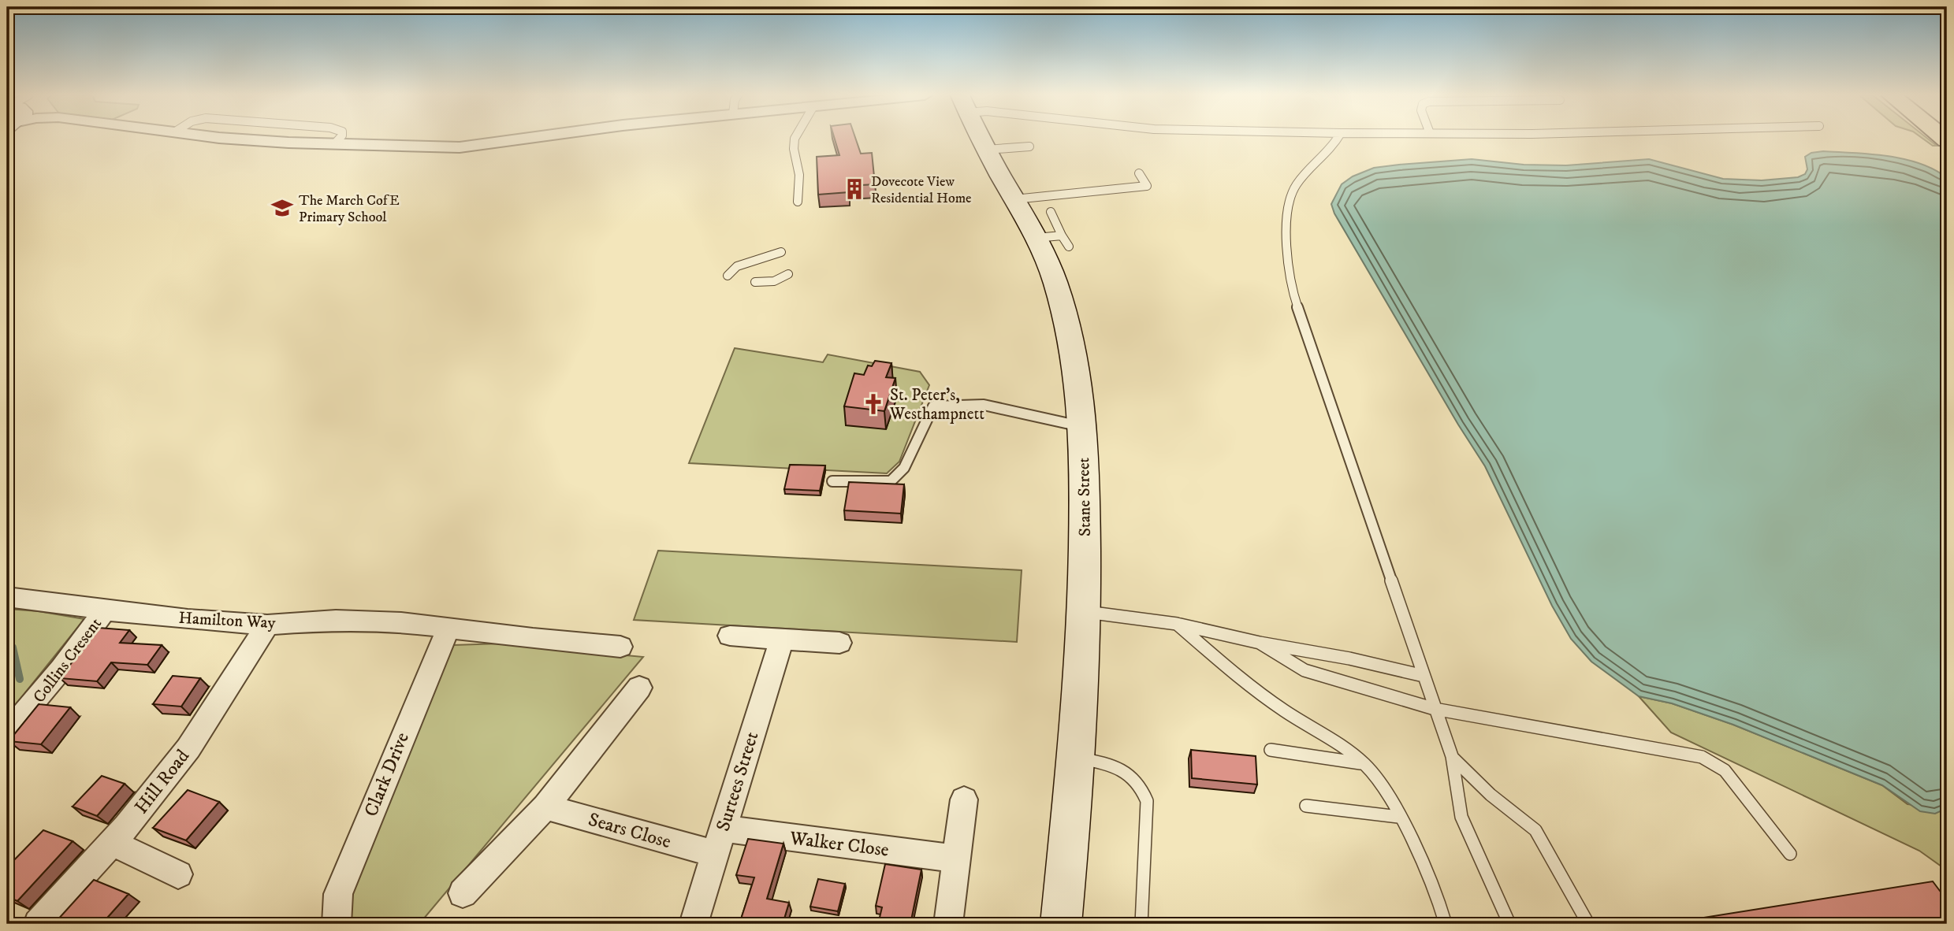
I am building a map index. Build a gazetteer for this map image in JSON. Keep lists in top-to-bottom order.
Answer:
{
  "streets": {
    "street": [
      "Stane Street",
      "Hamilton Way",
      "Collins Cresent",
      "Clark Drive",
      "Hill Road",
      "Surtees Street",
      "Sears Close",
      "Walker Close"
    ]
  },
  "crossings": [
    ["Hamilton Way", "Collins Cresent"],
    ["Hamilton Way", "Clark Drive"],
    ["Hamilton Way", "Hill Road"],
    ["Surtees Street", "Sears Close"],
    ["Surtees Street", "Walker Close"]
  ],
  "places": {
    "building": ["Dovecote View Residential Home"],
    "school or university": ["The March CofE Primary School"],
    "church": ["St. Peter's, Westhampnett"]
  }
}
